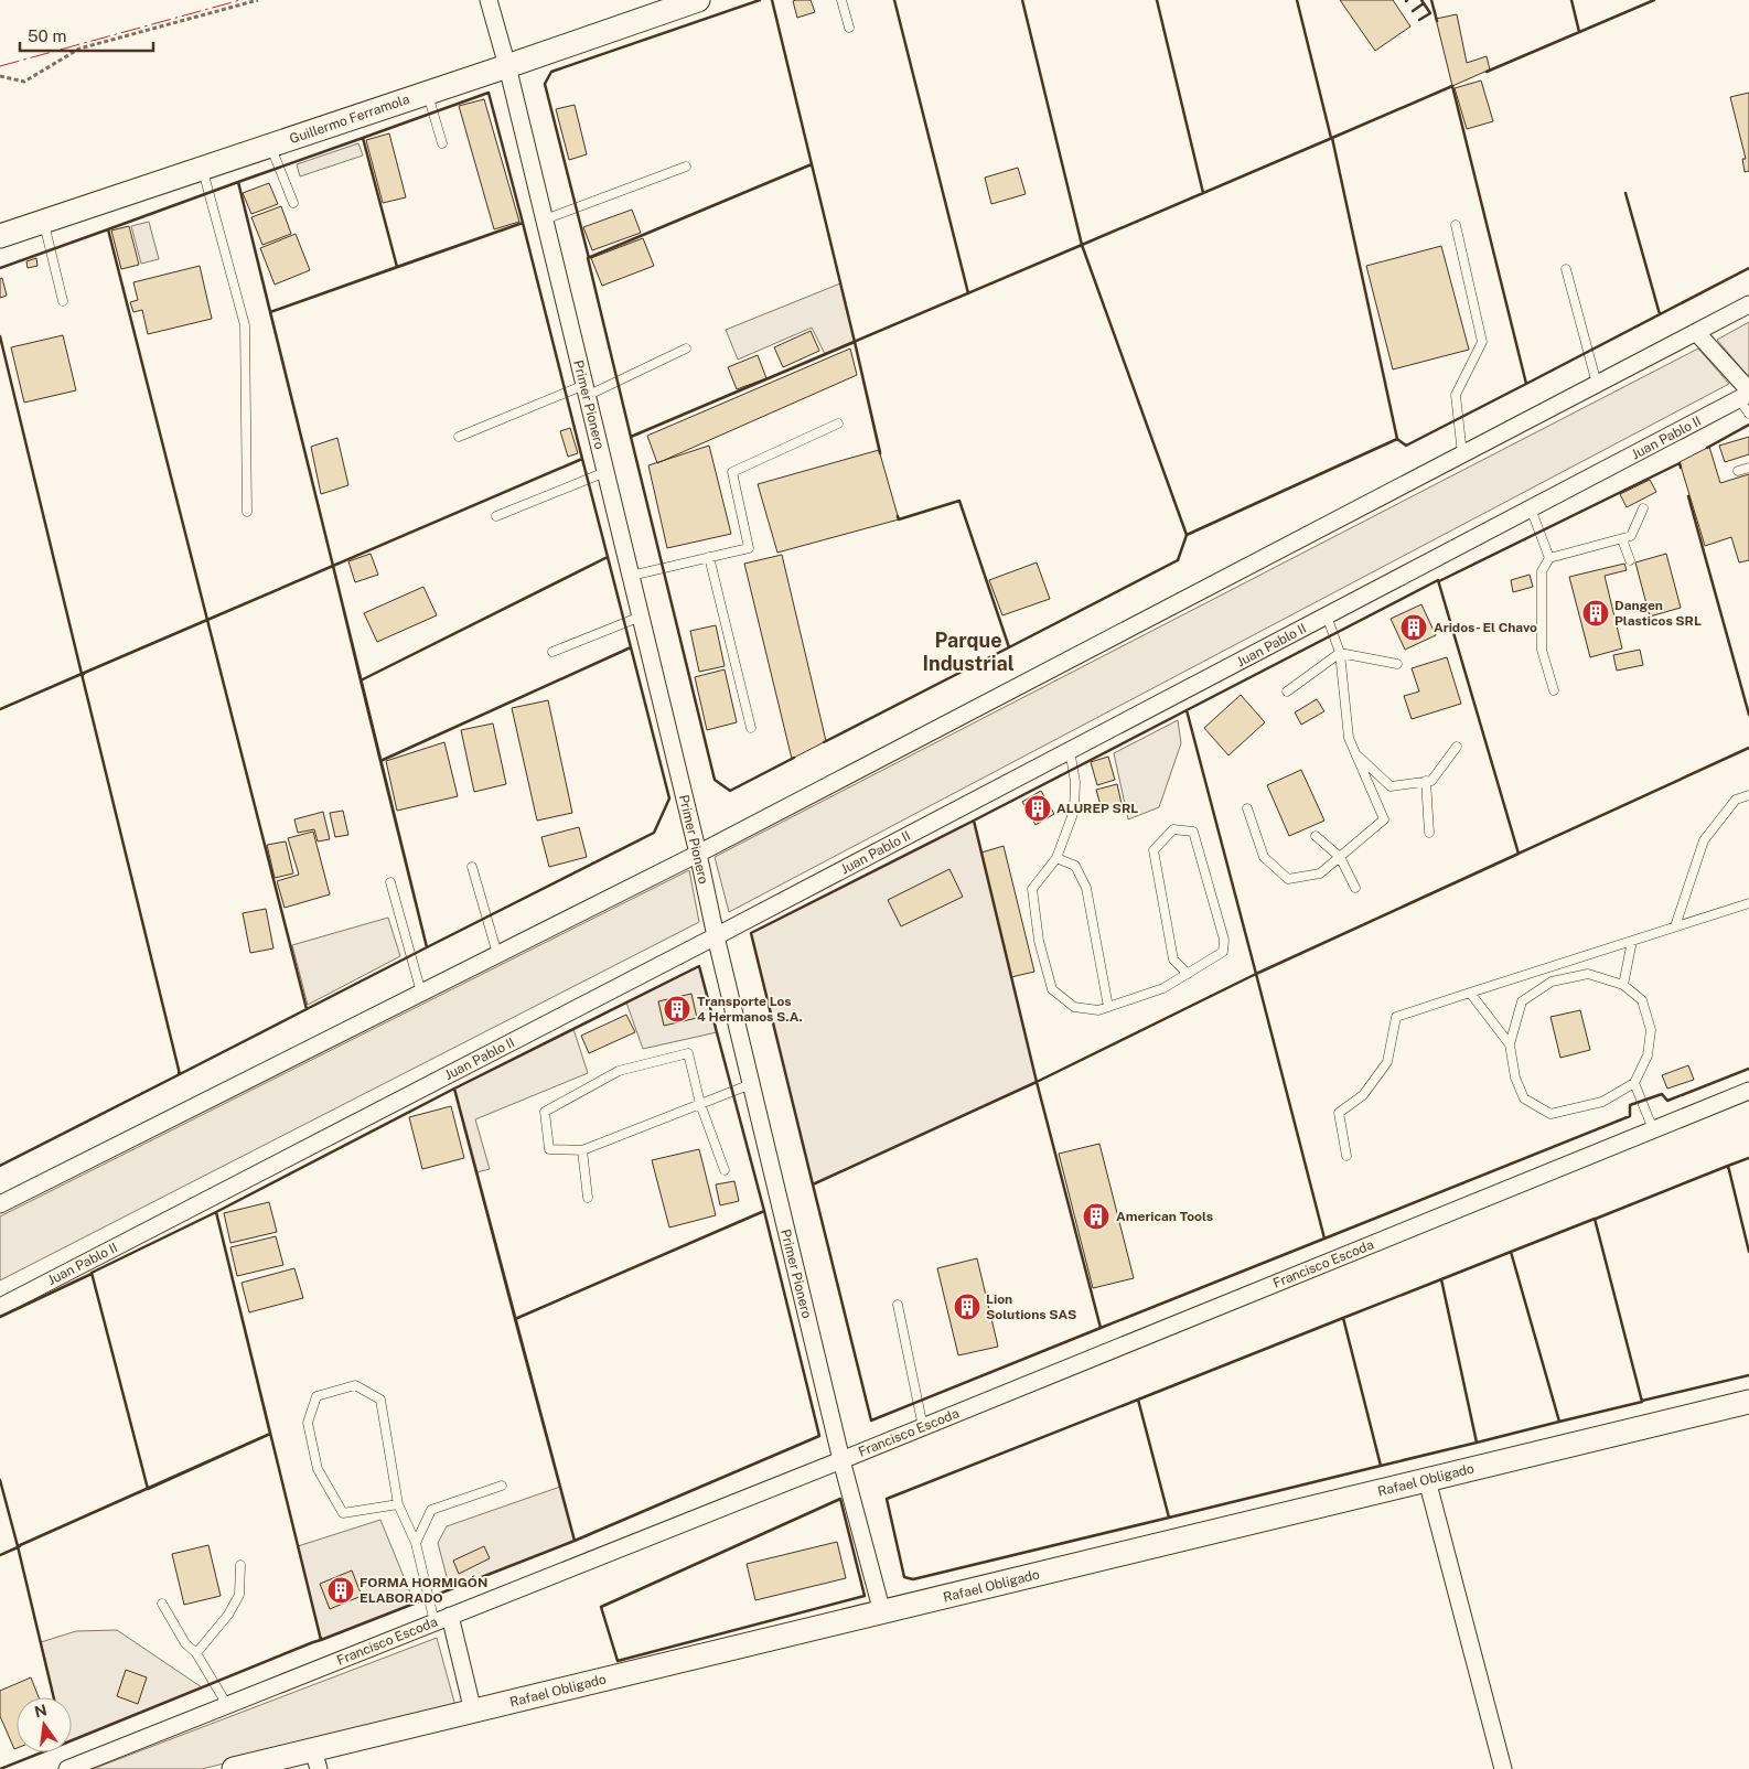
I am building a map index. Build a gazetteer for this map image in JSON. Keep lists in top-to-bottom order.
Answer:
{
  "streets": {
    "street": [
      "Guillermo Ferramola",
      "Primer Pionero",
      "Juan Pablo II",
      "Francisco Escoda",
      "Rafael Obligado"
    ]
  },
  "crossings": [
    ["Guillermo Ferramola", "Primer Pionero"],
    ["Primer Pionero", "Juan Pablo II"],
    ["Primer Pionero", "Francisco Escoda"],
    ["Primer Pionero", "Rafael Obligado"]
  ],
  "districts": ["Parque Industrial"],
  "places": {
    "building": [
      "Dangen Plasticos SRL",
      "Aridos- El Chavo",
      "ALUREP SRL",
      "Transporte Los 4 Hermanos S.A.",
      "American Tools",
      "Lion Solutions SAS",
      "FORMA HORMIGÓN ELABORADO"
    ]
  },
  "scale_bar": "50 m",
  "north": "top"
}
